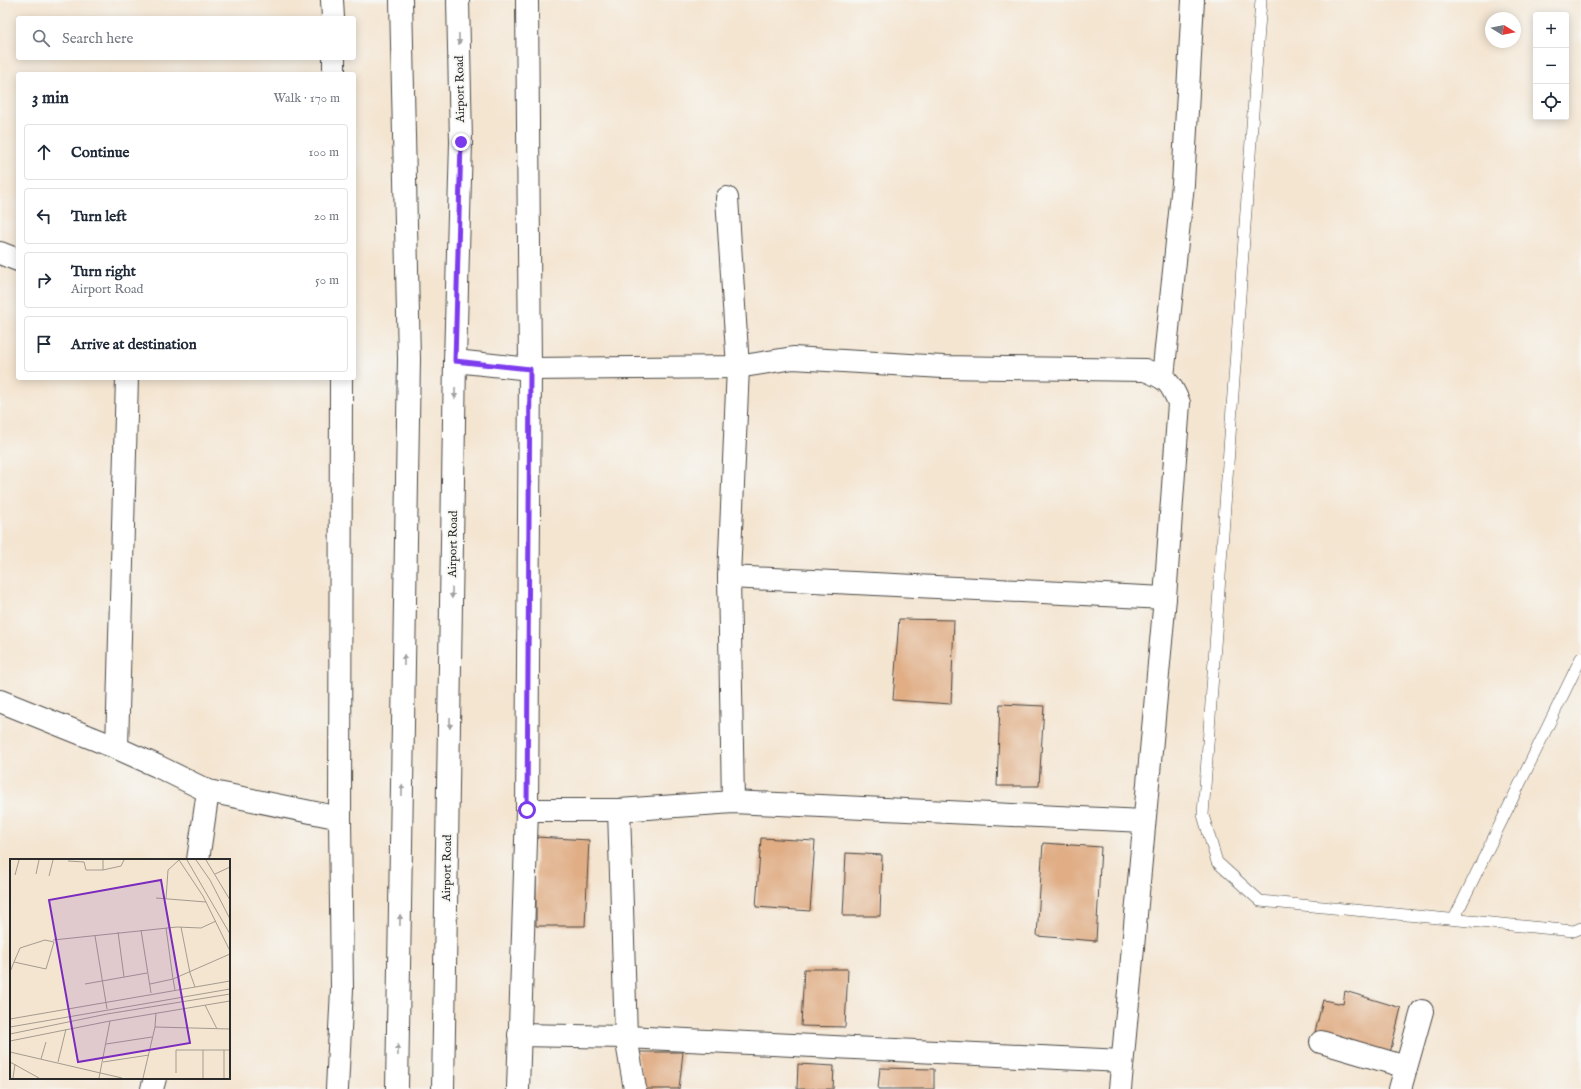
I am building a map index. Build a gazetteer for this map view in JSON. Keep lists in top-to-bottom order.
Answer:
{
  "streets": {
    "street": ["Airport Road"]
  },
  "north": "right",
  "page": {
    "map_buttons": ["+", "−"],
    "search": "Search here",
    "heading": ["3 min", "Walk · 170 m"],
    "list": [
      ["Continue", "100 m"],
      ["Turn left", "20 m"],
      ["Turn right", "Airport Road", "50 m"],
      "Arrive at destination"
    ]
  }
}
